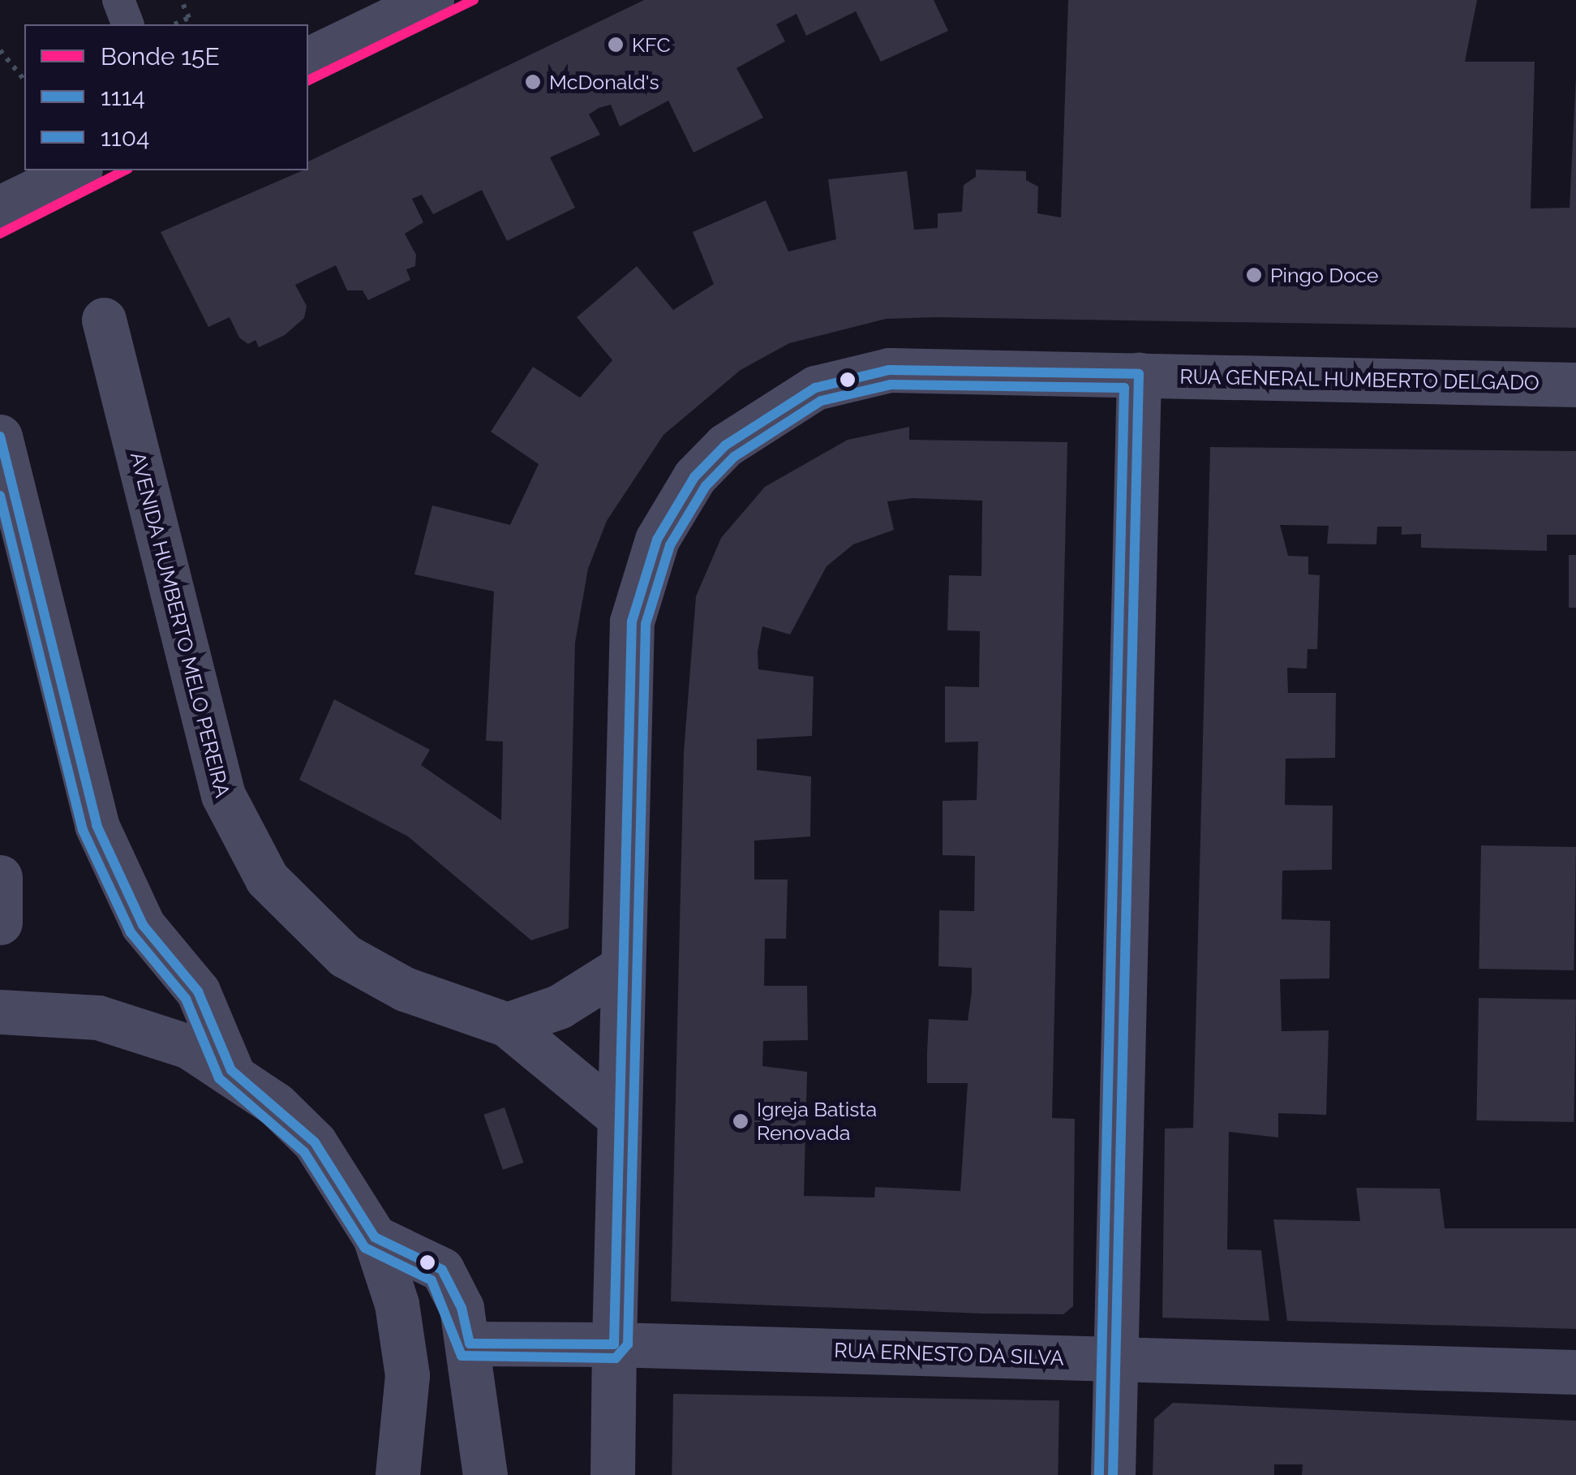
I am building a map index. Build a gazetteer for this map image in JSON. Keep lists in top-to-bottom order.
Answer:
{
  "streets": {
    "street": ["RUA GENERAL HUMBERTO DELGADO", "AVENIDA HUMBERTO MELO PEREIRA", "RUA ERNESTO DA SILVA"]
  },
  "crossings": [
    ["RUA GENERAL HUMBERTO DELGADO", "RUA ERNESTO DA SILVA"]
  ],
  "places": [
    "KFC",
    "McDonald's",
    "Pingo Doce",
    "Igreja Batista Renovada"
  ],
  "lines": ["tram line 15E", "transit line 1114", "transit line 1104"],
  "legend": ["Bonde 15E", "1114", "1104"]
}
